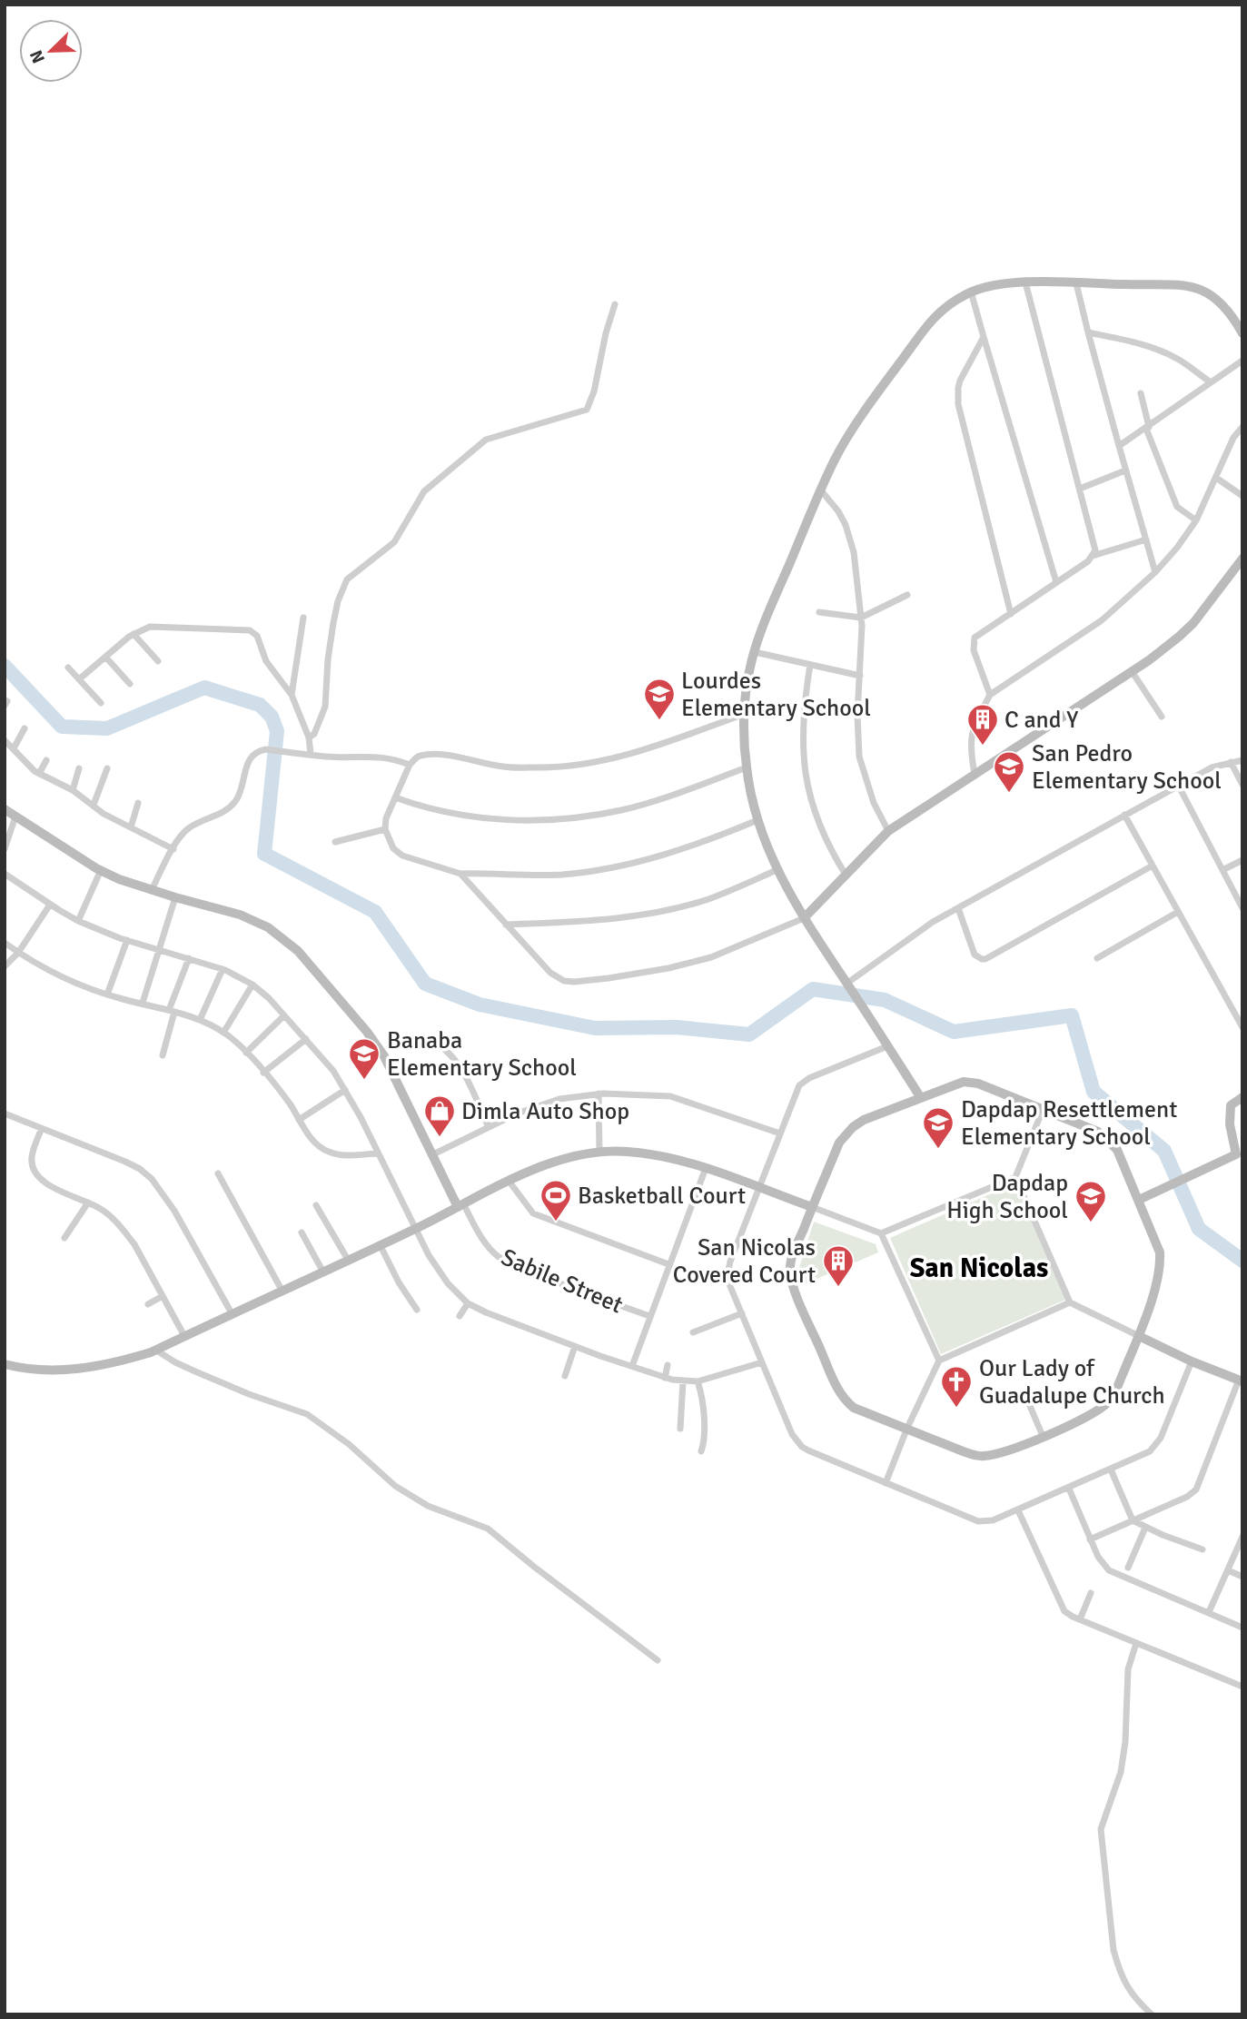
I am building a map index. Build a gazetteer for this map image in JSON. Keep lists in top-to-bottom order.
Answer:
{
  "streets": {
    "street": ["Sabile Street"]
  },
  "districts": ["San Nicolas"],
  "places": {
    "school or university": [
      "Lourdes Elementary School",
      "San Pedro Elementary School",
      "Banaba Elementary School",
      "Dapdap Resettlement Elementary School",
      "Dapdap High School"
    ],
    "building": ["C and Y", "San Nicolas Covered Court"],
    "shop": ["Dimla Auto Shop"],
    "sports": ["Basketball Court"],
    "church": ["Our Lady of Guadalupe Church"]
  },
  "north": "bottom left"
}
